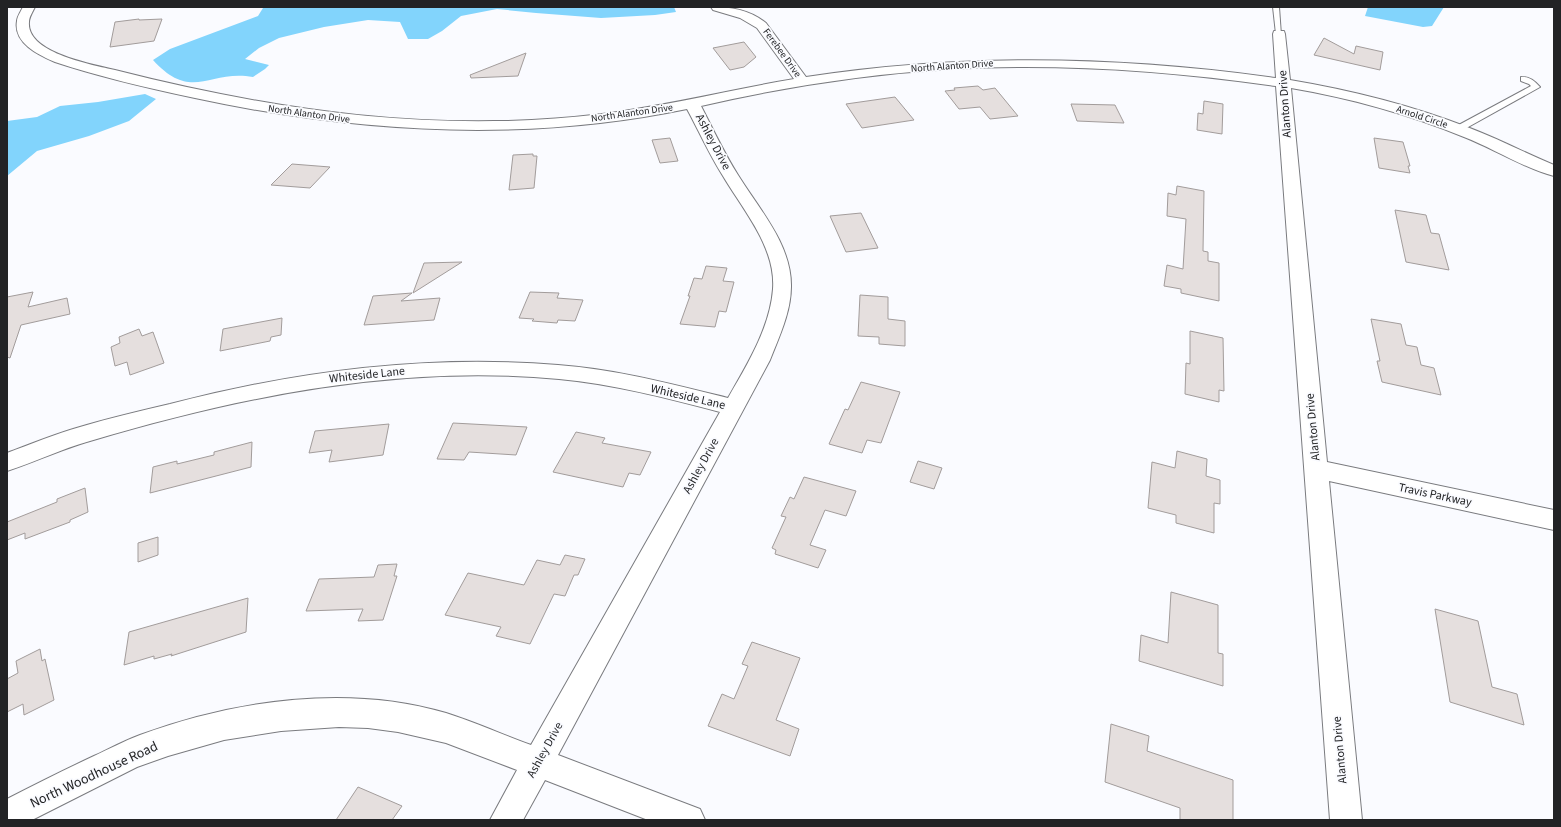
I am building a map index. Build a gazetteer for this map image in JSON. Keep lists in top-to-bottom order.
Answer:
{
  "streets": {
    "street": [
      "Ferebee Drive",
      "North Alanton Drive",
      "Alanton Drive",
      "Arnold Circle",
      "Ashley Drive",
      "Whiteside Lane",
      "Travis Parkway",
      "North Woodhouse Road"
    ]
  },
  "crossings": [
    ["Ferebee Drive", "North Alanton Drive"],
    ["North Alanton Drive", "Alanton Drive"],
    ["North Alanton Drive", "Arnold Circle"],
    ["North Alanton Drive", "Ashley Drive"],
    ["Alanton Drive", "Arnold Circle"],
    ["Alanton Drive", "Travis Parkway"],
    ["Ashley Drive", "Whiteside Lane"],
    ["Ashley Drive", "North Woodhouse Road"]
  ]
}
